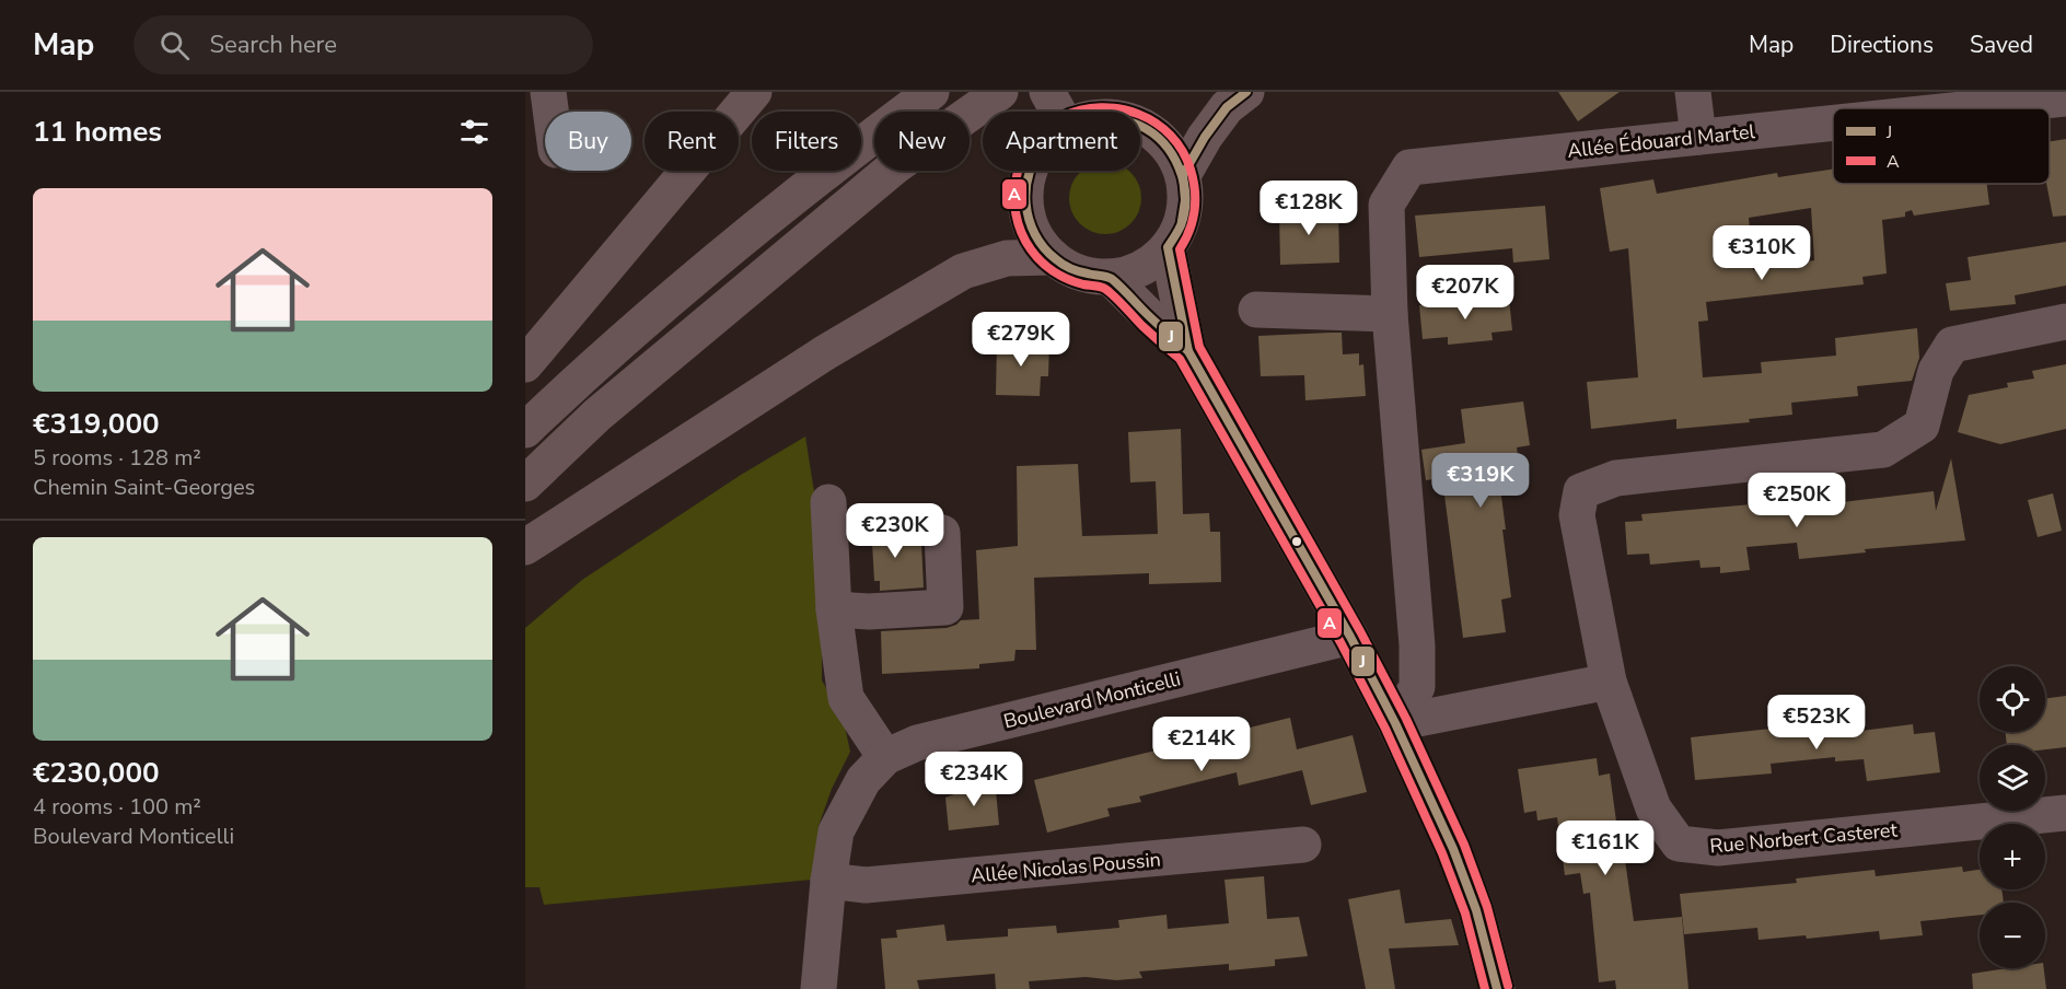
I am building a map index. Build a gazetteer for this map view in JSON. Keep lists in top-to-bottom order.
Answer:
{
  "streets": {
    "street": [
      "Allée Édouard Martel",
      "Boulevard Monticelli",
      "Rue Norbert Casteret",
      "Allée Nicolas Poussin"
    ]
  },
  "crossings": [
    ["Boulevard Monticelli", "Allée Nicolas Poussin"]
  ],
  "lines": ["transit line J", "transit line A"],
  "legend": ["J", "A"],
  "page": {
    "header": "Map",
    "search": "Search here",
    "nav": ["Map", "Directions", "Saved"],
    "heading": "11 homes",
    "chip": [
      "Buy",
      "Rent",
      "Filters",
      "New",
      "Apartment"
    ],
    "list": [
      {
        "name": "€319,000",
        "note": "5 rooms · 128 m² · Chemin Saint-Georges"
      },
      {
        "name": "€230,000",
        "note": "4 rooms · 100 m² · Boulevard Monticelli"
      }
    ],
    "price": [
      "€128K",
      "€310K",
      "€207K",
      "€279K",
      "€319K",
      "€250K",
      "€230K",
      "€523K",
      "€214K",
      "€234K",
      "€161K"
    ],
    "map_buttons": ["+", "−"]
  }
}
